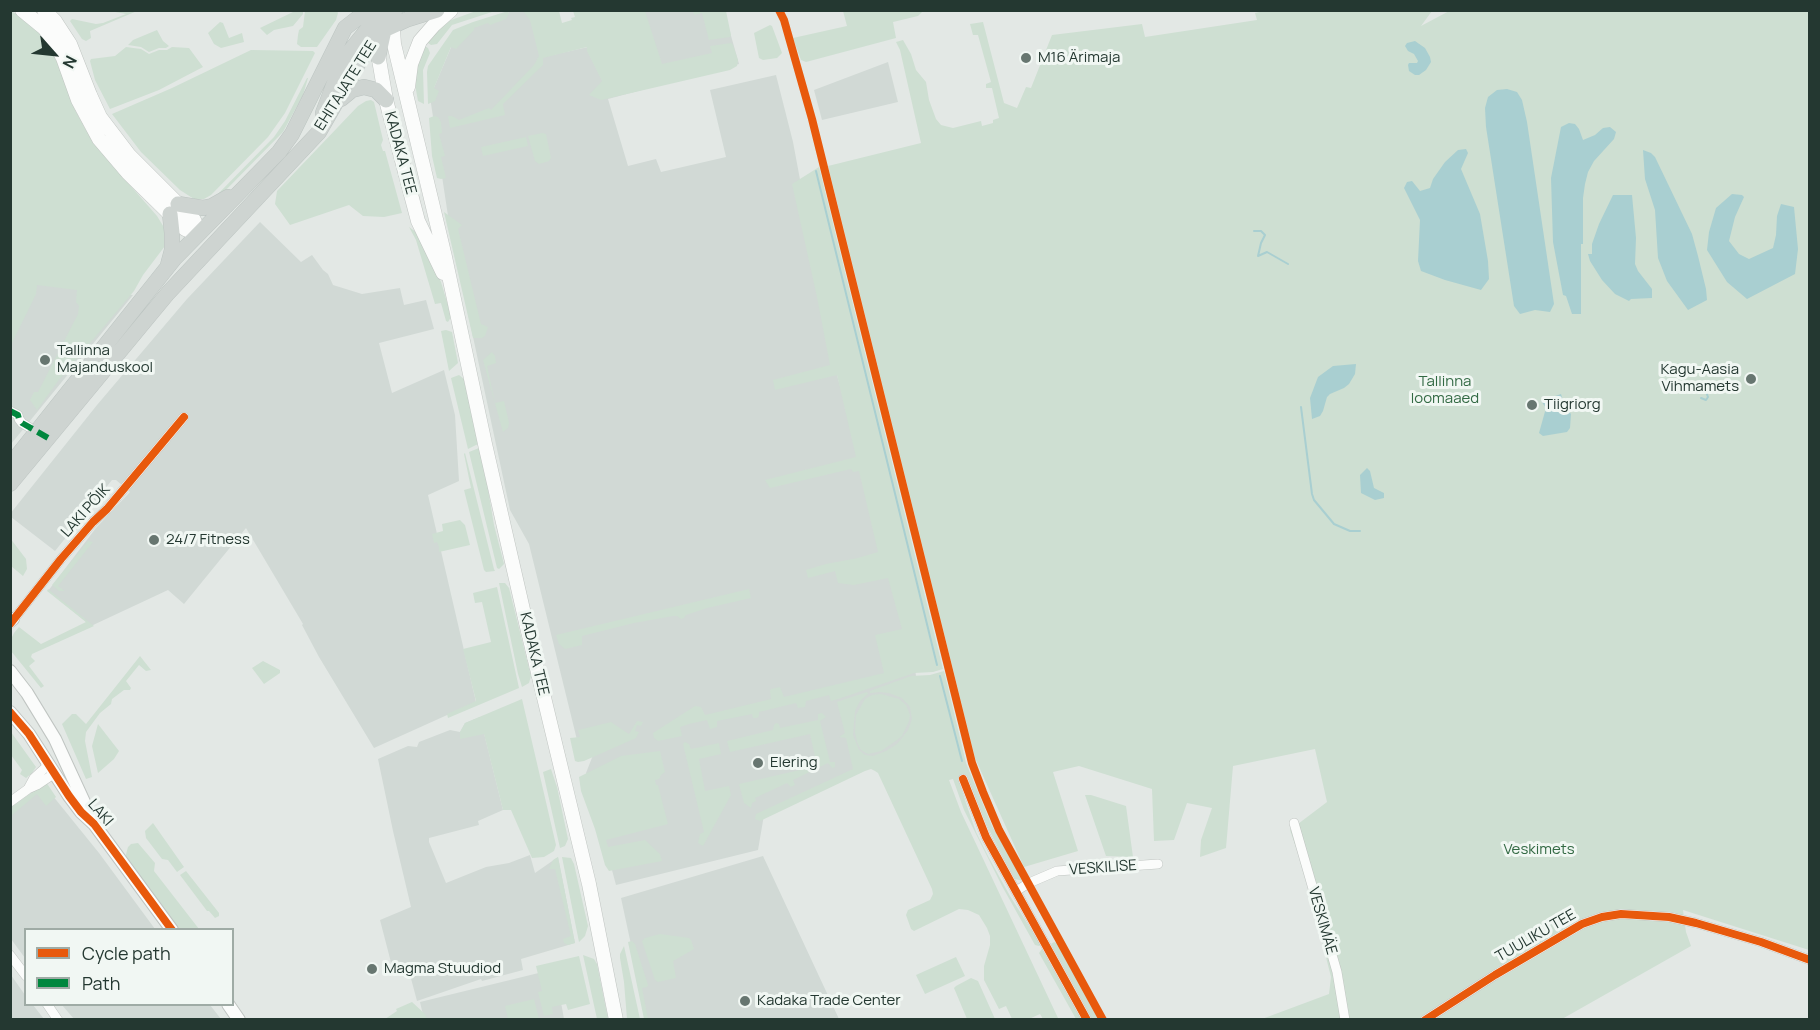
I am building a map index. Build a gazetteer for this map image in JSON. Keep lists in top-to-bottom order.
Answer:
{
  "streets": {
    "main road": ["EHITAJATE TEE", "KADAKA TEE"],
    "street": [
      "LAKI PÕIK",
      "LAKI",
      "VESKILISE",
      "VESKIMÄE",
      "TUULIKU TEE"
    ]
  },
  "crossings": [
    ["EHITAJATE TEE", "KADAKA TEE"]
  ],
  "parks": ["Tallinna loomaaed", "Veskimets"],
  "places": [
    "M16 Ärimaja",
    "Tallinna Majanduskool",
    "Kagu-Aasia Vihmamets",
    "Tiigriorg",
    "24/7 Fitness",
    "Elering",
    "Magma Stuudiod",
    "Kadaka Trade Center"
  ],
  "legend": ["Cycle path", "Path"],
  "north": "bottom right"
}
